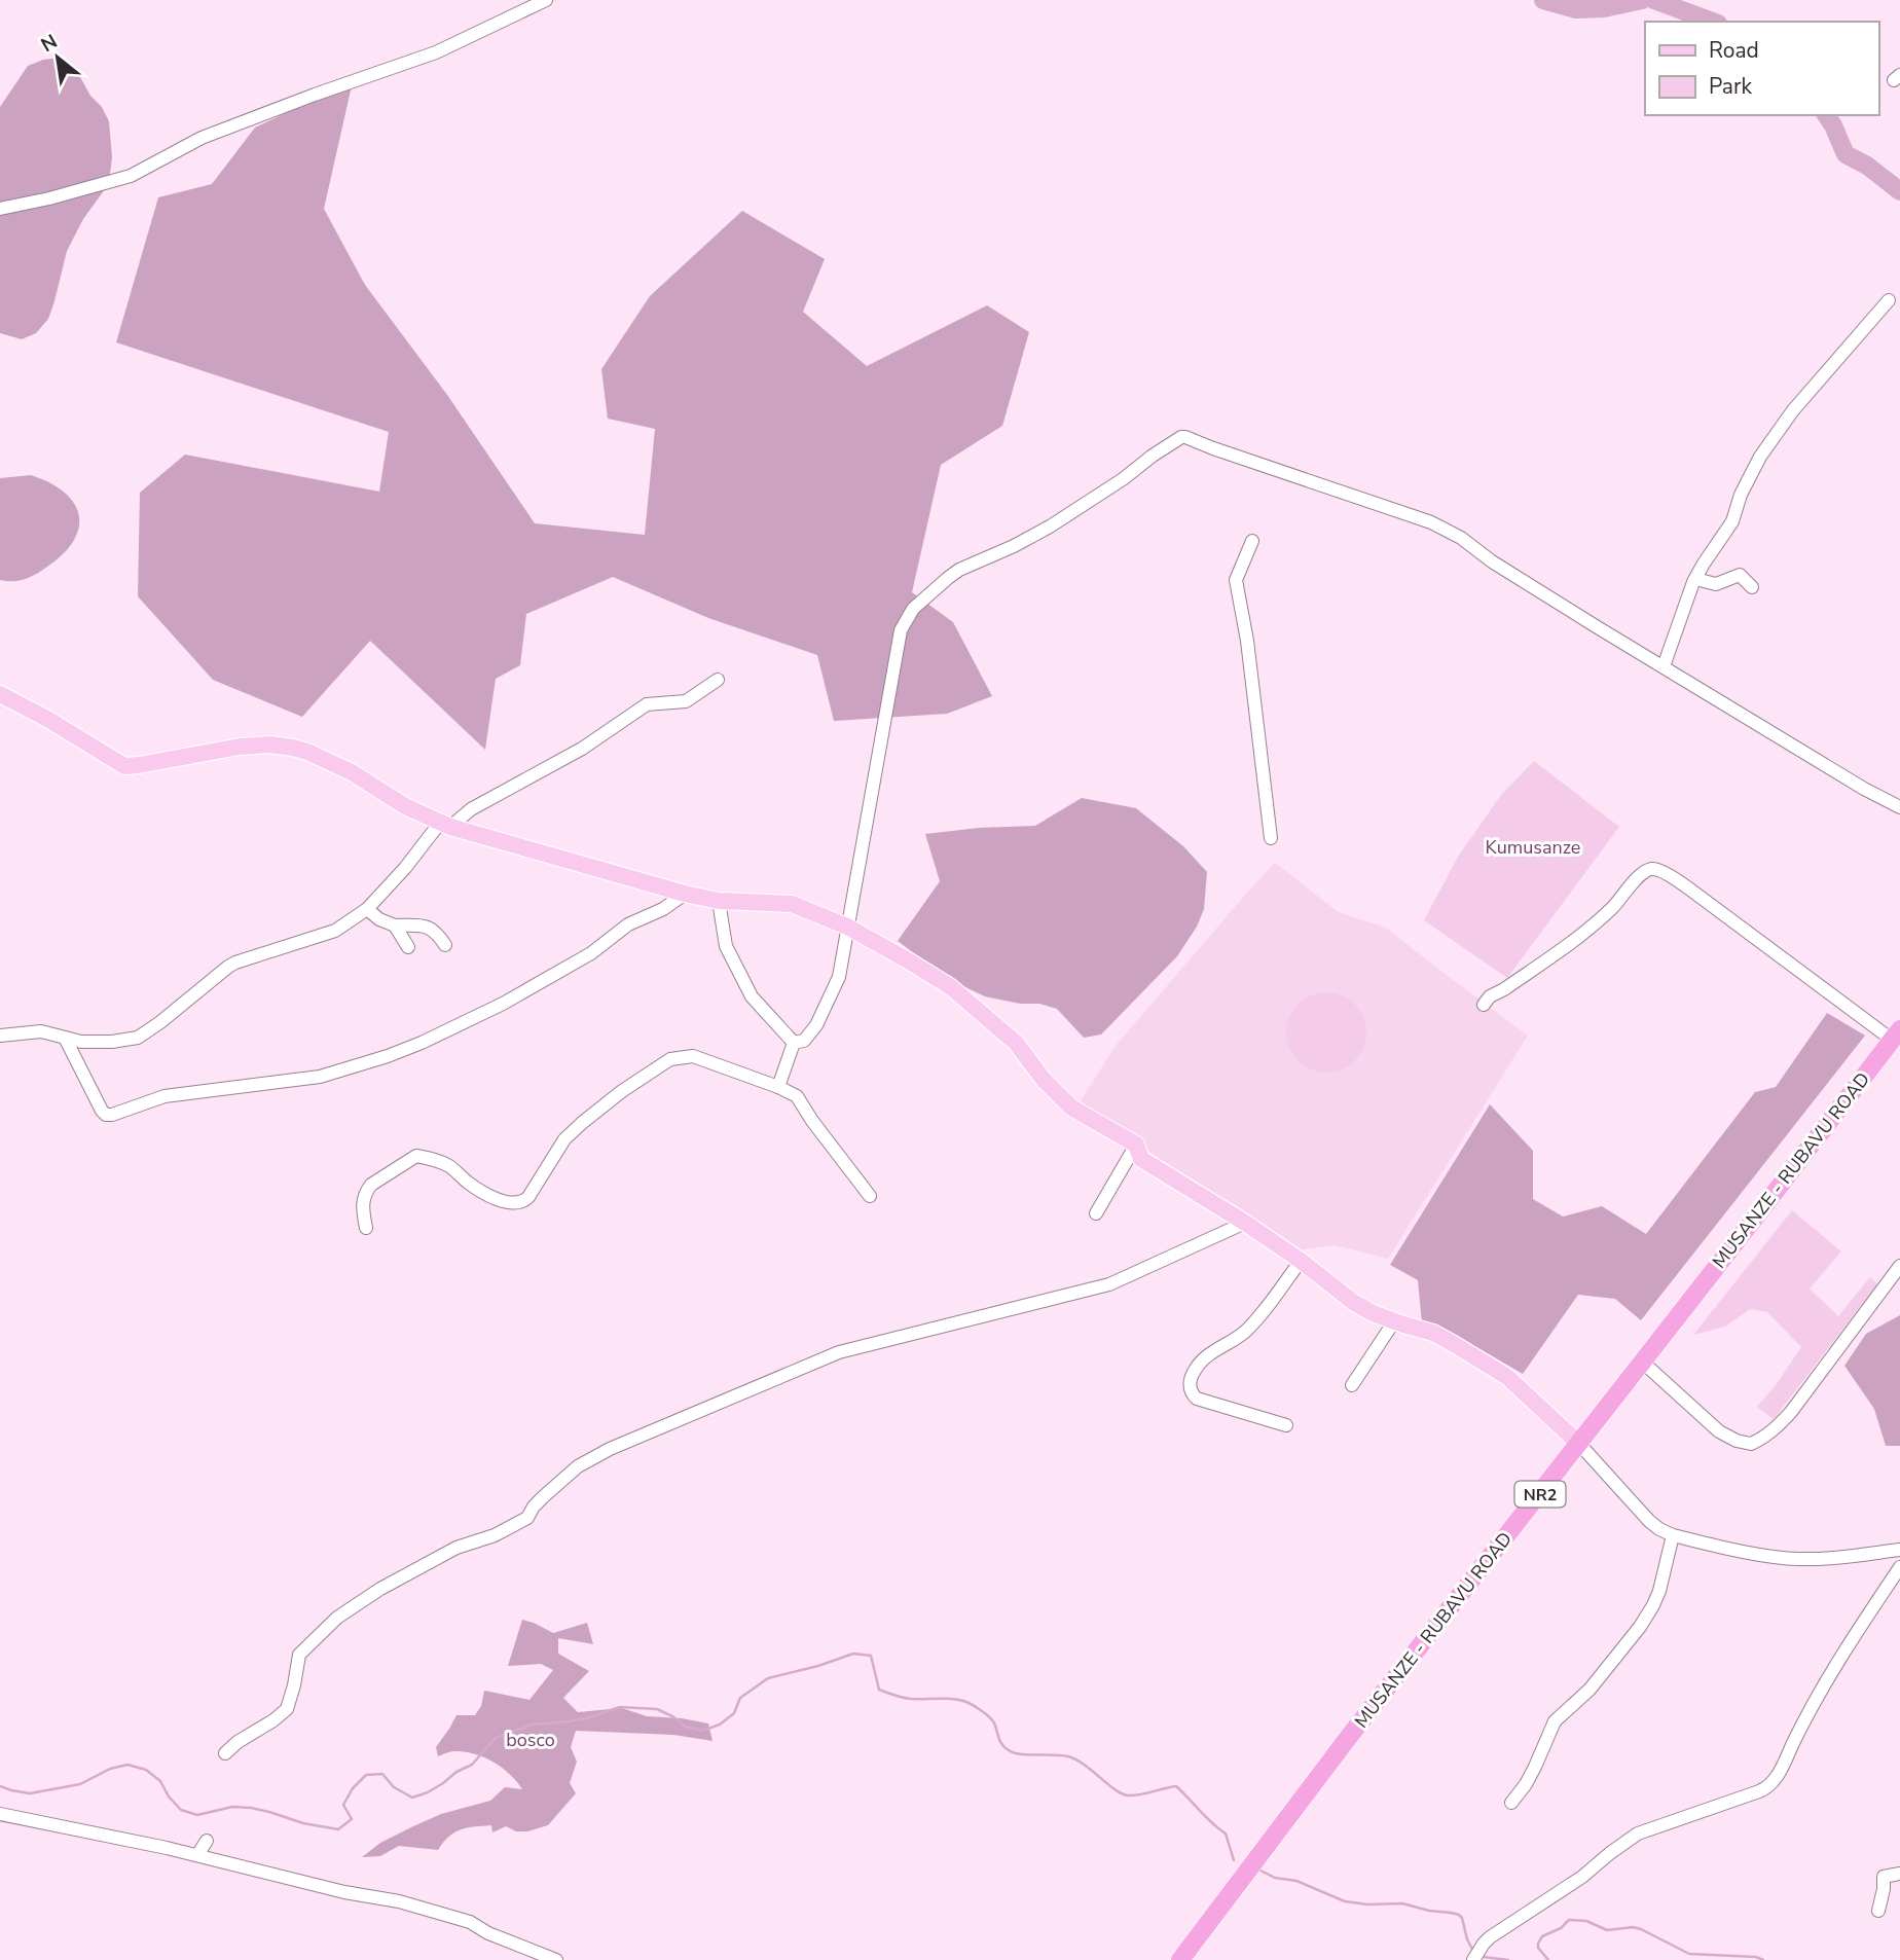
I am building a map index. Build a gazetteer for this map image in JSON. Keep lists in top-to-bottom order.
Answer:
{
  "streets": {
    "highway": ["MUSANZE - RUBAVU ROAD", "NR2"]
  },
  "parks": ["Kumusanze", "bosco"],
  "legend": ["Road", "Park"],
  "north": "top left"
}
